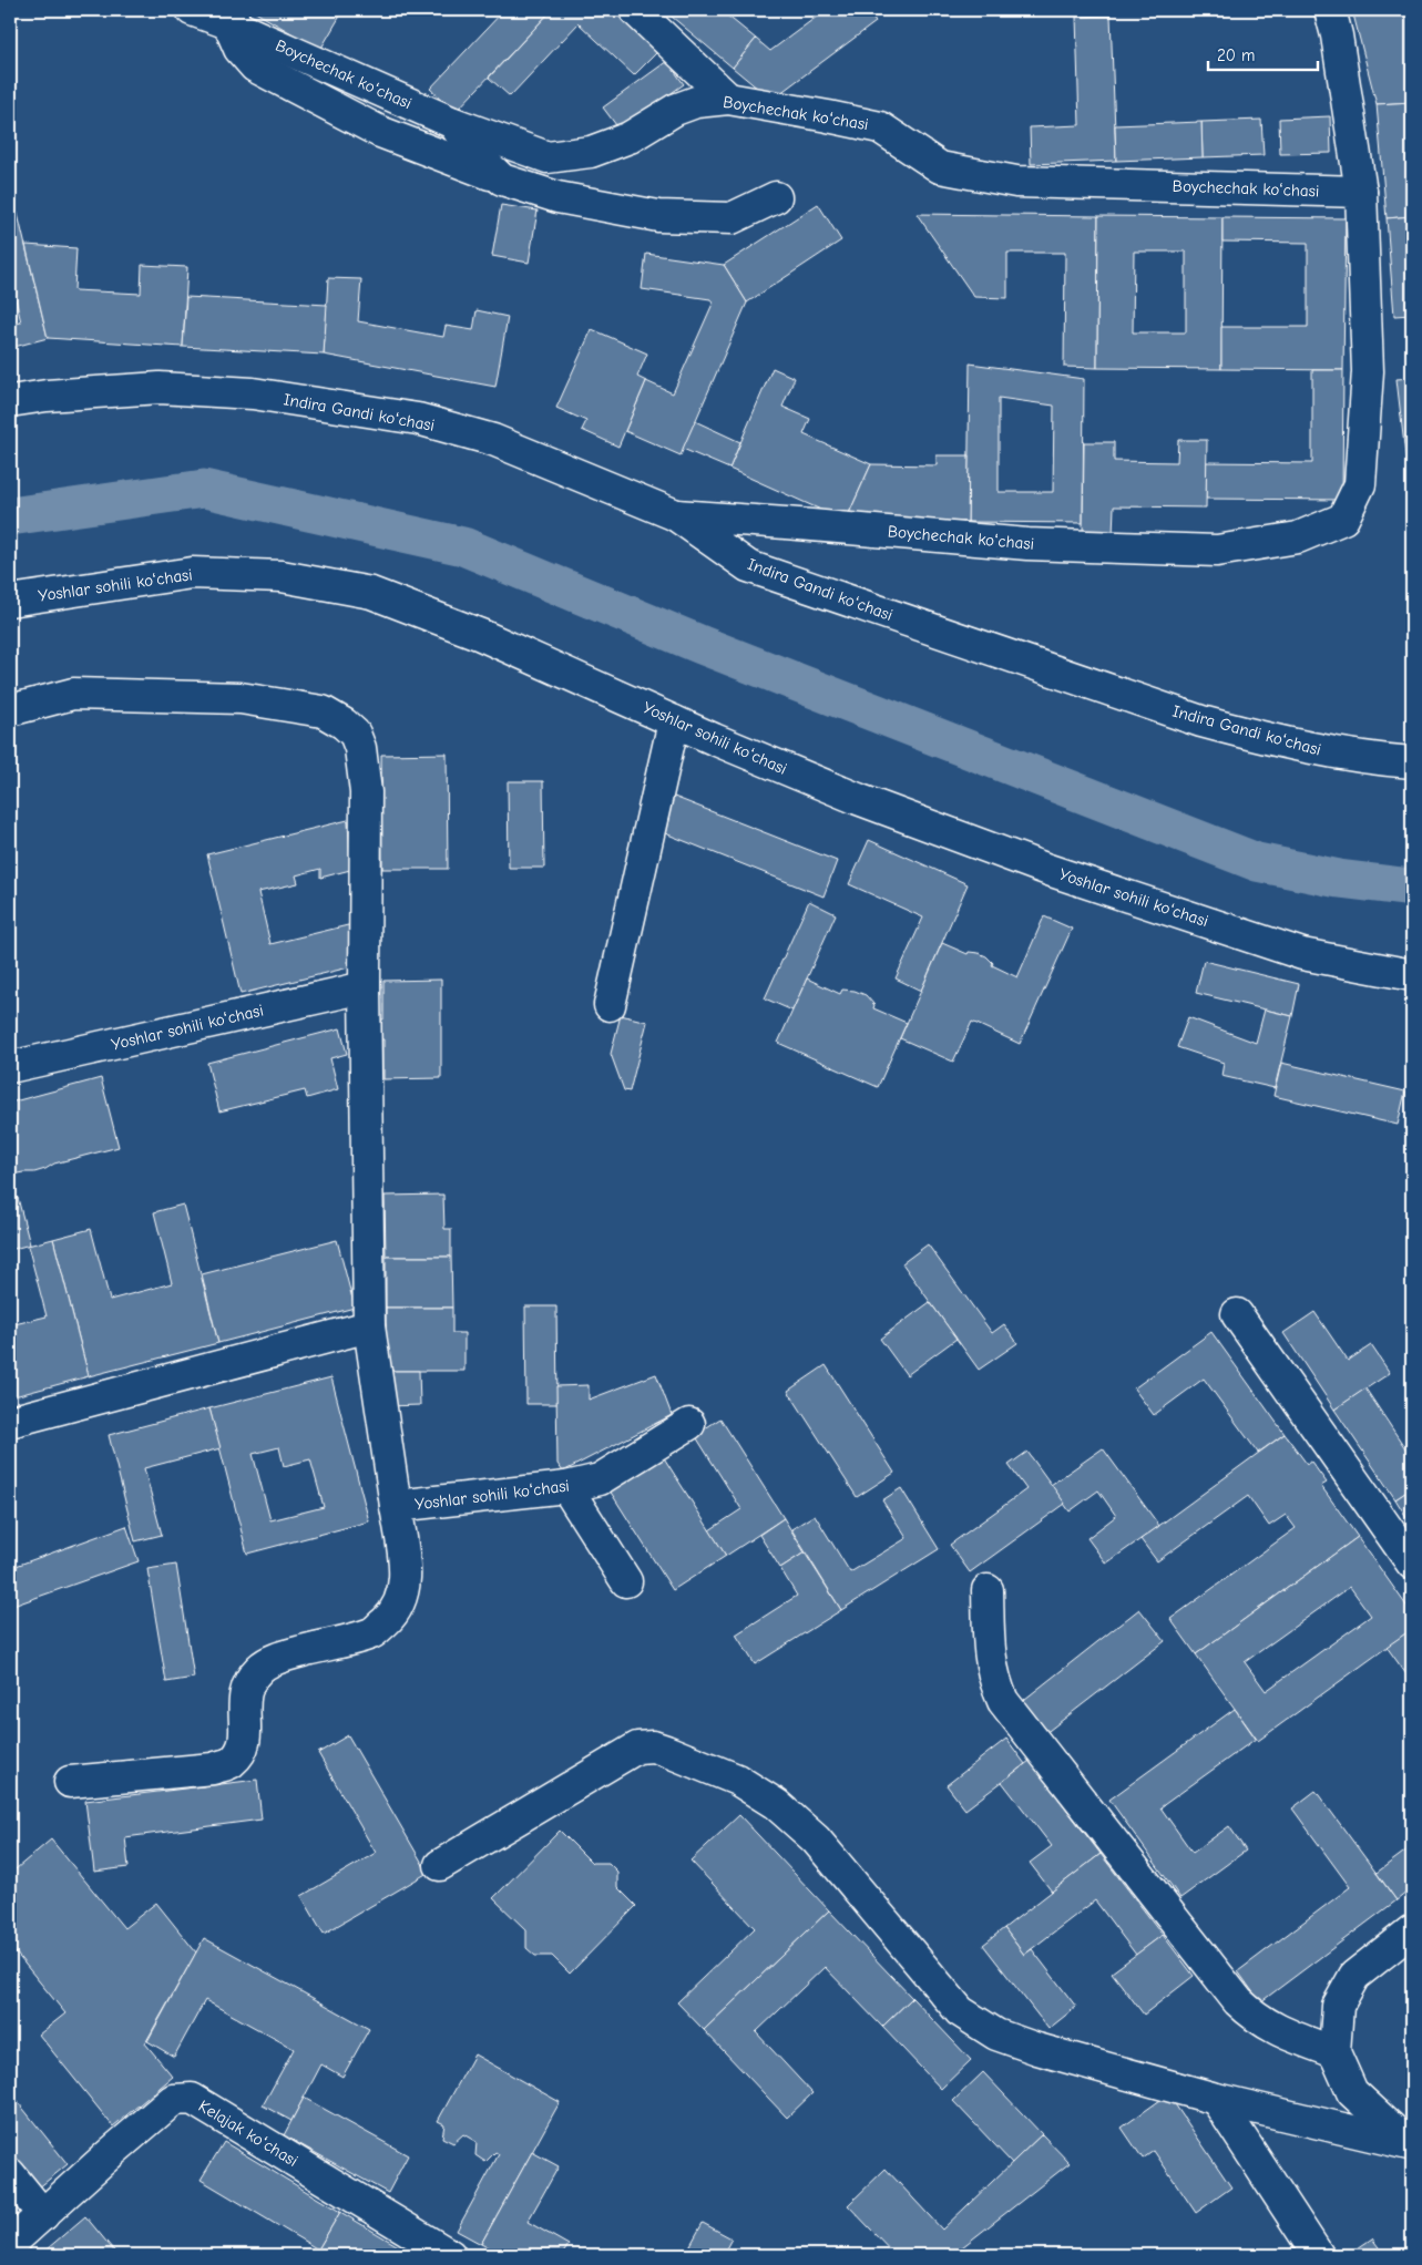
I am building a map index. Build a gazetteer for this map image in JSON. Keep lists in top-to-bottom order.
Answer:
{
  "streets": {
    "street": [
      "Boychechak koʻchasi",
      "Indira Gandi koʻchasi",
      "Yoshlar sohili koʻchasi",
      "Kelajak koʻchasi"
    ]
  },
  "crossings": [
    ["Boychechak koʻchasi", "Indira Gandi koʻchasi"]
  ],
  "scale_bar": "20 m"
}
